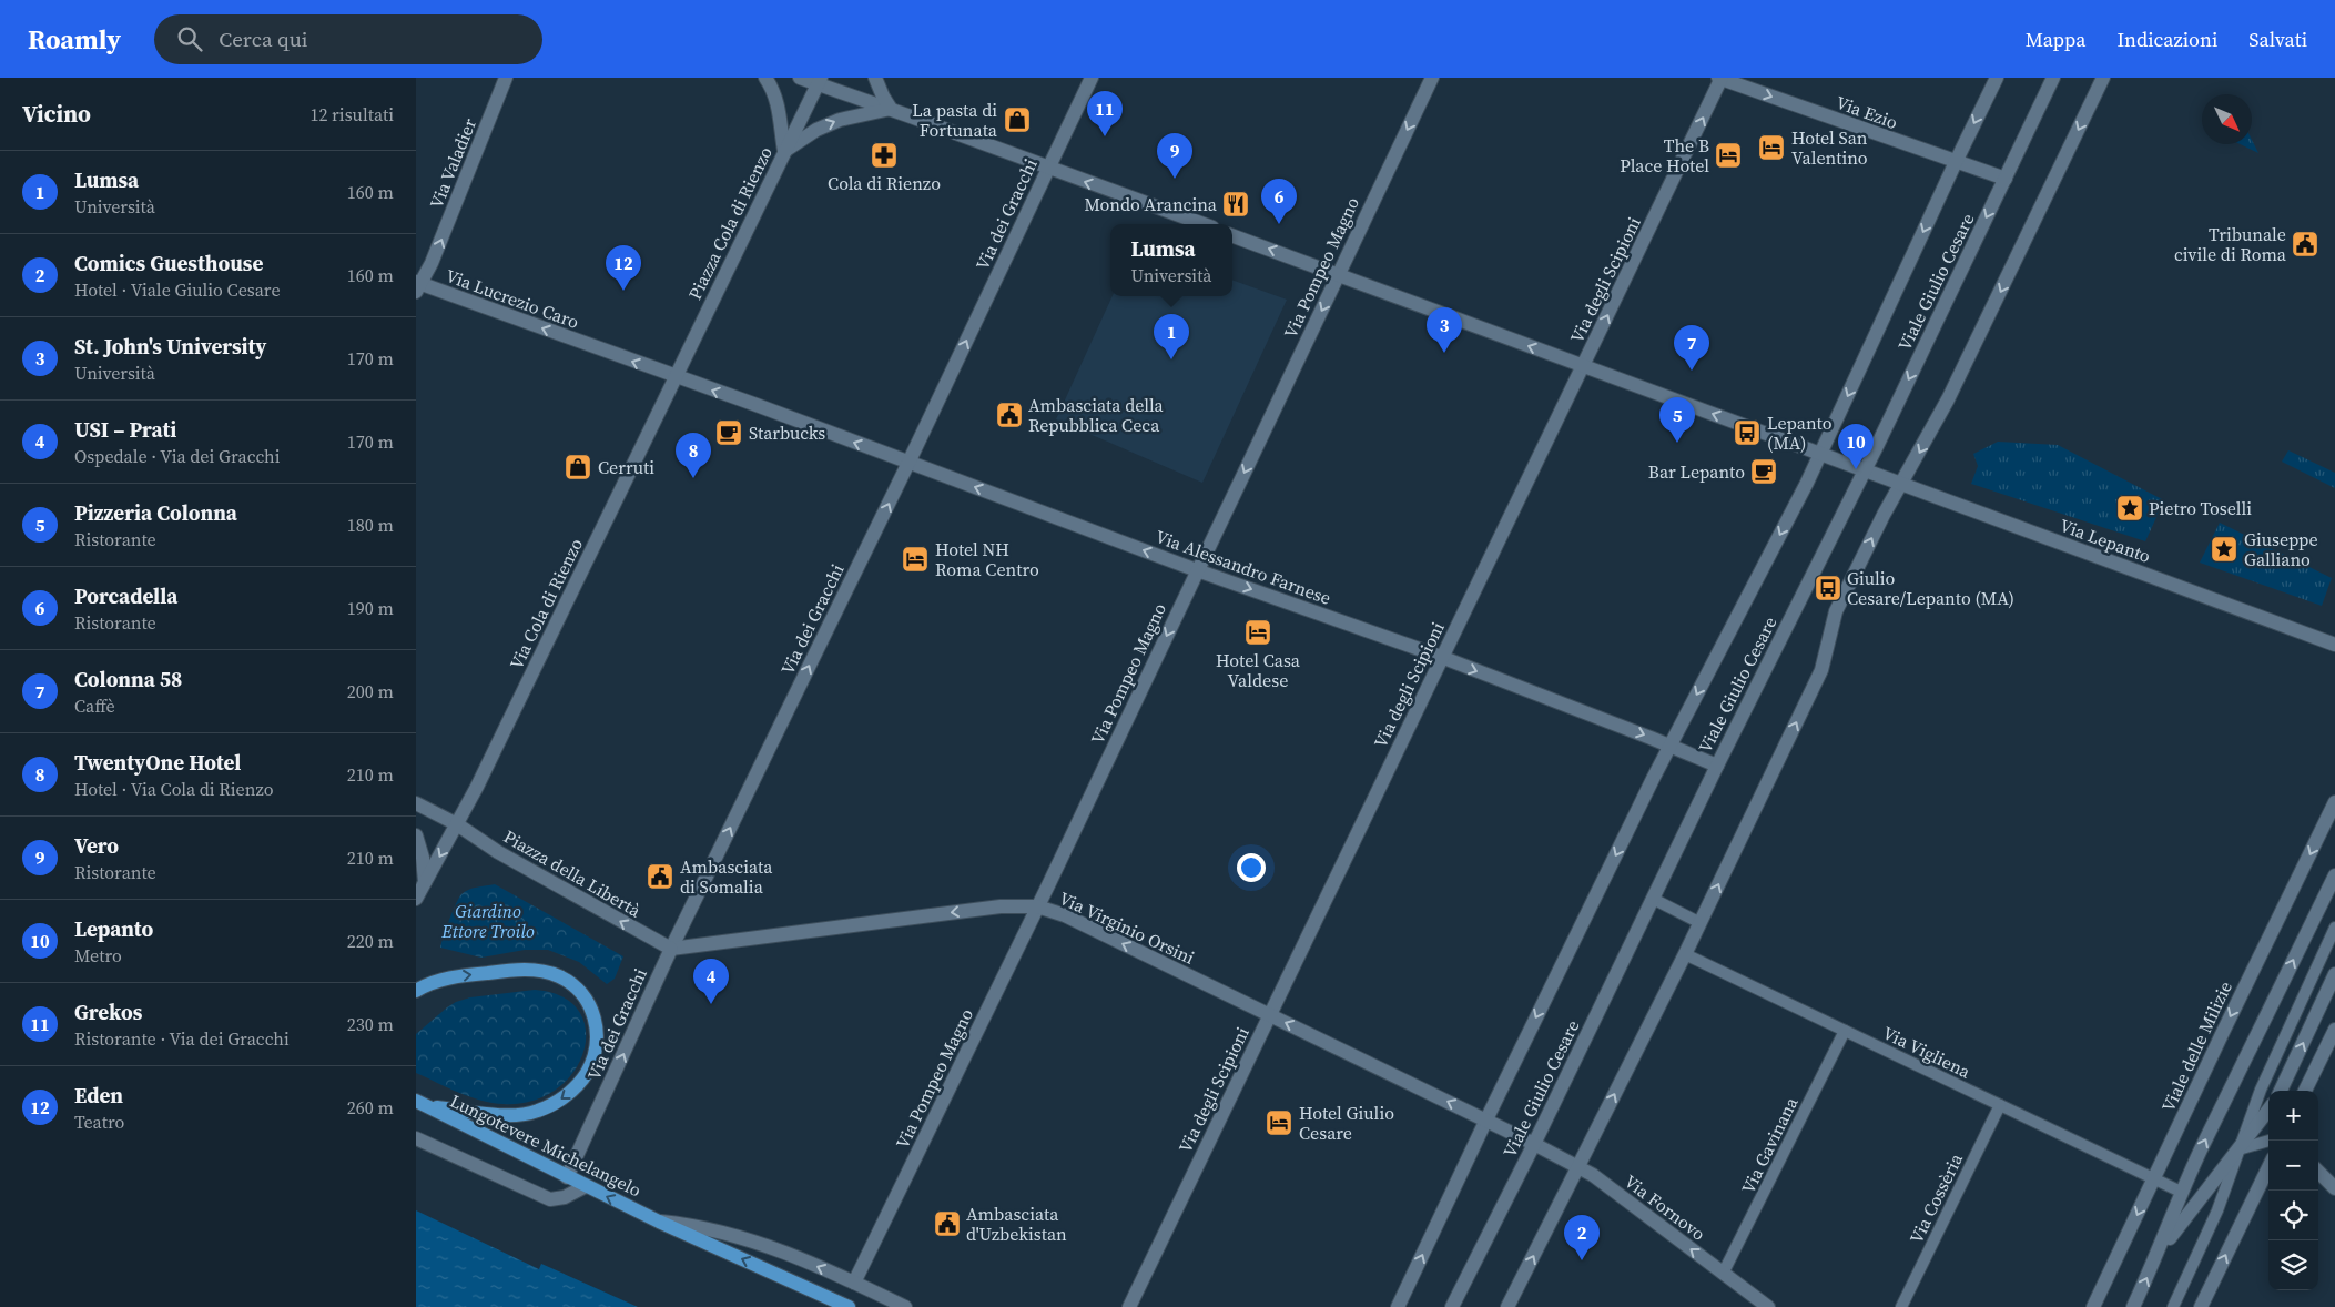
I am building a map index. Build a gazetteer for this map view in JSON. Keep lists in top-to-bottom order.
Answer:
{
  "streets": {
    "main road": ["Lungotevere Michelangelo"],
    "street": [
      "Via Ezio",
      "Via Valadier",
      "Via dei Gracchi",
      "Piazza Cola di Rienzo",
      "Via Pompeo Magno",
      "Via degli Scipioni",
      "Viale Giulio Cesare",
      "Via Lucrezio Caro",
      "Via Lepanto",
      "Via Alessandro Farnese",
      "Via Cola di Rienzo",
      "Piazza della Libertà",
      "Via Virginio Orsini",
      "Viale delle Milizie",
      "Via Fornovo"
    ],
    "lane": ["Via Vigliena", "Via Gavinana", "Via Cossèria"]
  },
  "crossings": [
    ["Via Ezio", "Via degli Scipioni"],
    ["Via Ezio", "Viale Giulio Cesare"],
    ["Via Valadier", "Via Lucrezio Caro"],
    ["Via dei Gracchi", "Via Alessandro Farnese"],
    ["Via dei Gracchi", "Piazza della Libertà"],
    ["Via dei Gracchi", "Via Virginio Orsini"],
    ["Via dei Gracchi", "Lungotevere Michelangelo"],
    ["Piazza Cola di Rienzo", "Via Lucrezio Caro"],
    ["Piazza Cola di Rienzo", "Via Alessandro Farnese"],
    ["Piazza Cola di Rienzo", "Via Cola di Rienzo"],
    ["Via Pompeo Magno", "Via Lepanto"],
    ["Via Pompeo Magno", "Via Alessandro Farnese"],
    ["Via Pompeo Magno", "Via Virginio Orsini"],
    ["Via Pompeo Magno", "Lungotevere Michelangelo"],
    ["Via degli Scipioni", "Via Lepanto"],
    ["Via degli Scipioni", "Via Alessandro Farnese"],
    ["Via degli Scipioni", "Via Virginio Orsini"],
    ["Viale Giulio Cesare", "Via Lepanto"],
    ["Viale Giulio Cesare", "Via Alessandro Farnese"],
    ["Viale Giulio Cesare", "Via Virginio Orsini"],
    ["Viale Giulio Cesare", "Via Fornovo"],
    ["Via Lucrezio Caro", "Via Alessandro Farnese"],
    ["Via Cola di Rienzo", "Piazza della Libertà"],
    ["Piazza della Libertà", "Via Virginio Orsini"],
    ["Via Virginio Orsini", "Via Fornovo"],
    ["Viale delle Milizie", "Via Vigliena"],
    ["Via Vigliena", "Via Gavinana"],
    ["Via Vigliena", "Via Cossèria"],
    ["Via Gavinana", "Via Fornovo"]
  ],
  "one_way": [
    "Via Ezio",
    "Via Valadier",
    "Via dei Gracchi",
    "Via Pompeo Magno",
    "Via Lucrezio Caro",
    "Via Lepanto",
    "Piazza della Libertà",
    "Via Virginio Orsini",
    "Lungotevere Michelangelo",
    "Via Fornovo"
  ],
  "parks": ["Giardino Ettore Troilo"],
  "places": {
    "shop": ["La pasta di Fortunata", "Cerruti"],
    "hotel": [
      "Hotel San Valentino",
      "The B Place Hotel",
      "Hotel NH Roma Centro",
      "Hotel Casa Valdese",
      "Hotel Giulio Cesare"
    ],
    "pharmacy": ["Cola di Rienzo"],
    "restaurant": ["Mondo Arancina"],
    "public building": [
      "Tribunale civile di Roma",
      "Ambasciata della Repubblica Ceca",
      "Ambasciata di Somalia",
      "Ambasciata d'Uzbekistan"
    ],
    "cafe": ["Starbucks", "Bar Lepanto"],
    "bus stop": ["Lepanto (MA)", "Giulio Cesare/Lepanto (MA)"],
    "place": ["Pietro Toselli", "Giuseppe Galliano"]
  },
  "north": "bottom right",
  "page": {
    "header": "Roamly",
    "search": "Cerca qui",
    "nav": ["Mappa", "Indicazioni", "Salvati"],
    "heading": ["Vicino", "12 risultati"],
    "pins": [
      "11",
      "9",
      "6",
      "12",
      "3",
      "1",
      "7",
      "5",
      "10",
      "8",
      "4",
      "2"
    ],
    "list": [
      {
        "mark": "1",
        "name": "Lumsa",
        "note": "Università",
        "value": "160 m"
      },
      {
        "mark": "2",
        "name": "Comics Guesthouse",
        "note": "Hotel · Viale Giulio Cesare",
        "value": "160 m"
      },
      {
        "mark": "3",
        "name": "St. John's University",
        "note": "Università",
        "value": "170 m"
      },
      {
        "mark": "4",
        "name": "USI – Prati",
        "note": "Ospedale · Via dei Gracchi",
        "value": "170 m"
      },
      {
        "mark": "5",
        "name": "Pizzeria Colonna",
        "note": "Ristorante",
        "value": "180 m"
      },
      {
        "mark": "6",
        "name": "Porcadella",
        "note": "Ristorante",
        "value": "190 m"
      },
      {
        "mark": "7",
        "name": "Colonna 58",
        "note": "Caffè",
        "value": "200 m"
      },
      {
        "mark": "8",
        "name": "TwentyOne Hotel",
        "note": "Hotel · Via Cola di Rienzo",
        "value": "210 m"
      },
      {
        "mark": "9",
        "name": "Vero",
        "note": "Ristorante",
        "value": "210 m"
      },
      {
        "mark": "10",
        "name": "Lepanto",
        "note": "Metro",
        "value": "220 m"
      },
      {
        "mark": "11",
        "name": "Grekos",
        "note": "Ristorante · Via dei Gracchi",
        "value": "230 m"
      },
      {
        "mark": "12",
        "name": "Eden",
        "note": "Teatro",
        "value": "260 m"
      }
    ],
    "popup": ["Lumsa", "Università"],
    "map_buttons": ["+", "−"]
  }
}
